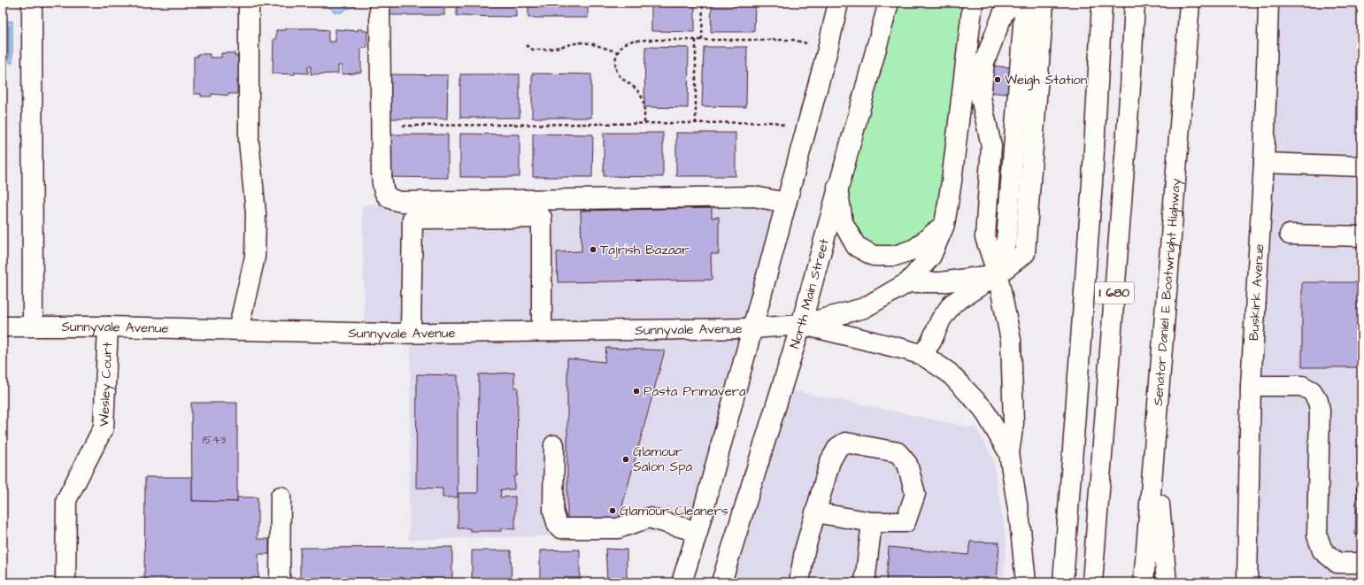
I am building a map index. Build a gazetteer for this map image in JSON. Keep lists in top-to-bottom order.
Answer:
{
  "streets": {
    "main road": [
      "Senator Daniel E Boatwright Highway",
      "Buskirk Avenue",
      "I 680",
      "North Main Street",
      "Sunnyvale Avenue",
      "Wesley Court"
    ]
  },
  "crossings": [
    ["North Main Street", "Sunnyvale Avenue"],
    ["Sunnyvale Avenue", "Wesley Court"]
  ],
  "places": [
    "Weigh Station",
    "Tajrish Bazaar",
    "Pasta Primavera",
    "Glamour Salon Spa",
    "Glamour Cleaners"
  ],
  "house_numbers": ["1543"]
}
